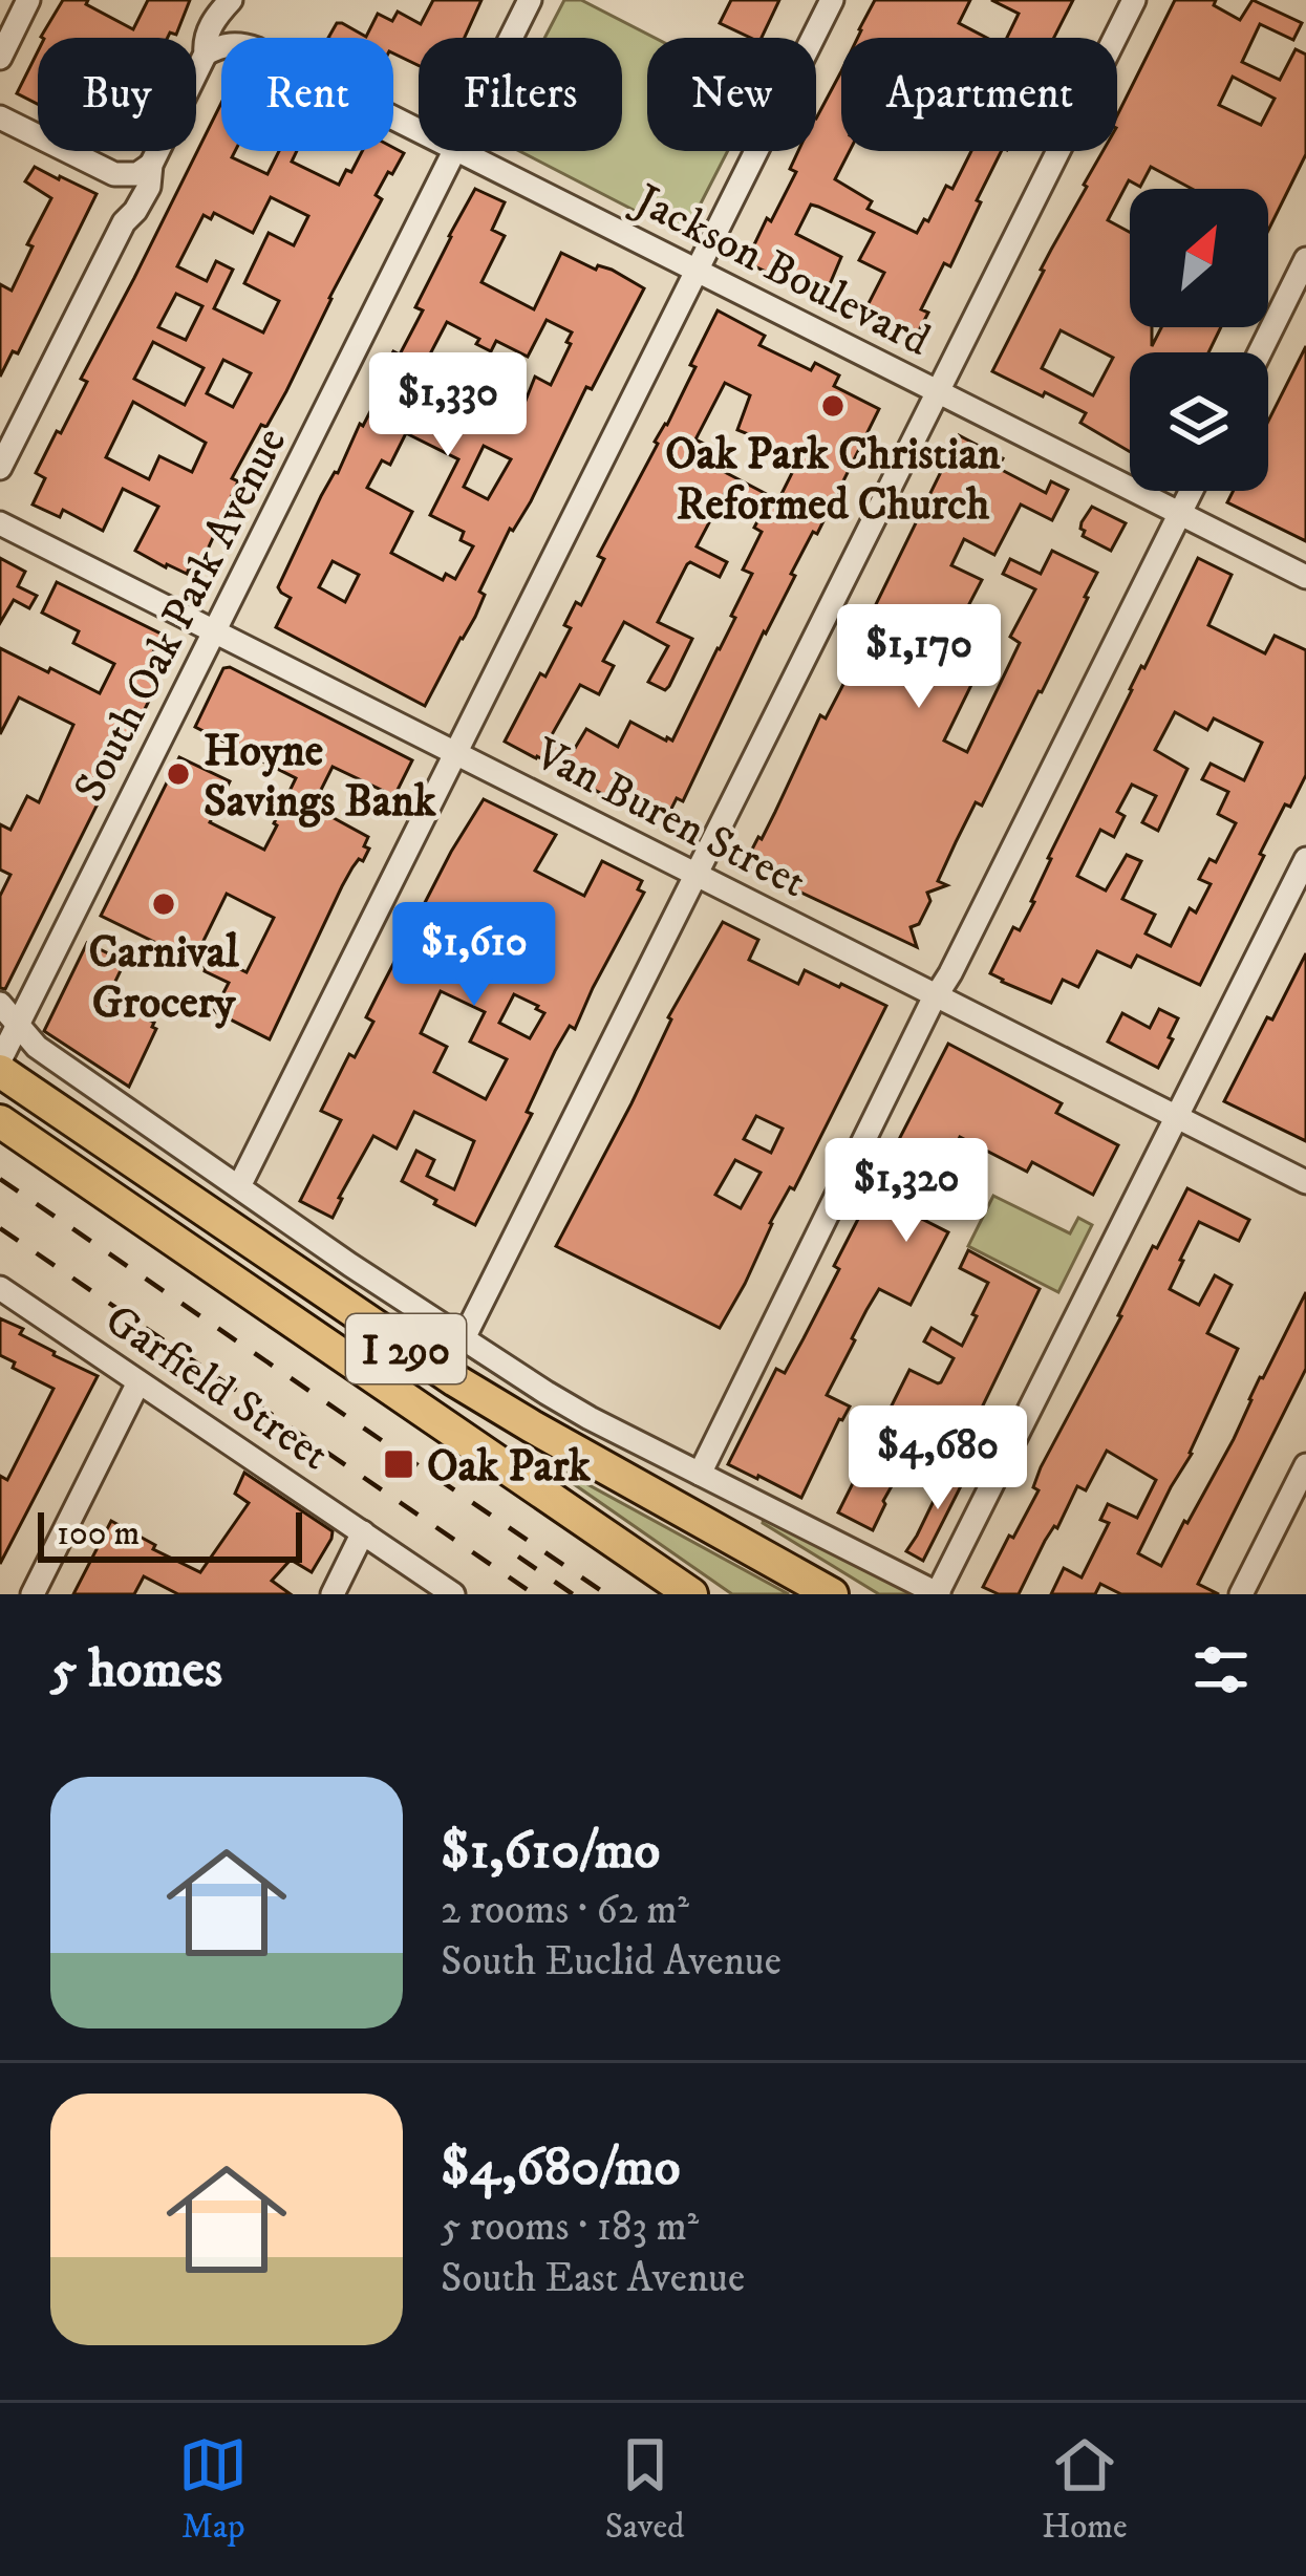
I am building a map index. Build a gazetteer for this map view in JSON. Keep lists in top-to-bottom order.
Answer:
{
  "streets": {
    "highway": ["I 290"],
    "street": [
      "Jackson Boulevard",
      "South Oak Park Avenue",
      "Van Buren Street",
      "Garfield Street"
    ]
  },
  "crossings": [
    ["South Oak Park Avenue", "Van Buren Street"],
    ["South Oak Park Avenue", "I 290"]
  ],
  "places": {
    "other": ["Oak Park Christian Reformed Church", "Hoyne Savings Bank", "Carnival Grocery"],
    "transit": ["Oak Park"]
  },
  "scale_bar": "100 m",
  "north": "top right",
  "page": {
    "chip": [
      "Buy",
      "Rent",
      "Filters",
      "New",
      "Apartment"
    ],
    "price": [
      "$1,330",
      "$1,170",
      "$1,610",
      "$1,320",
      "$4,680"
    ],
    "scale": "100 m",
    "heading": "5 homes",
    "list": [
      {
        "name": "$1,610/mo",
        "note": "2 rooms · 62 m² · South Euclid Avenue"
      },
      {
        "name": "$4,680/mo",
        "note": "5 rooms · 183 m² · South East Avenue"
      }
    ],
    "tabs": ["Map", "Saved", "Home"]
  }
}
